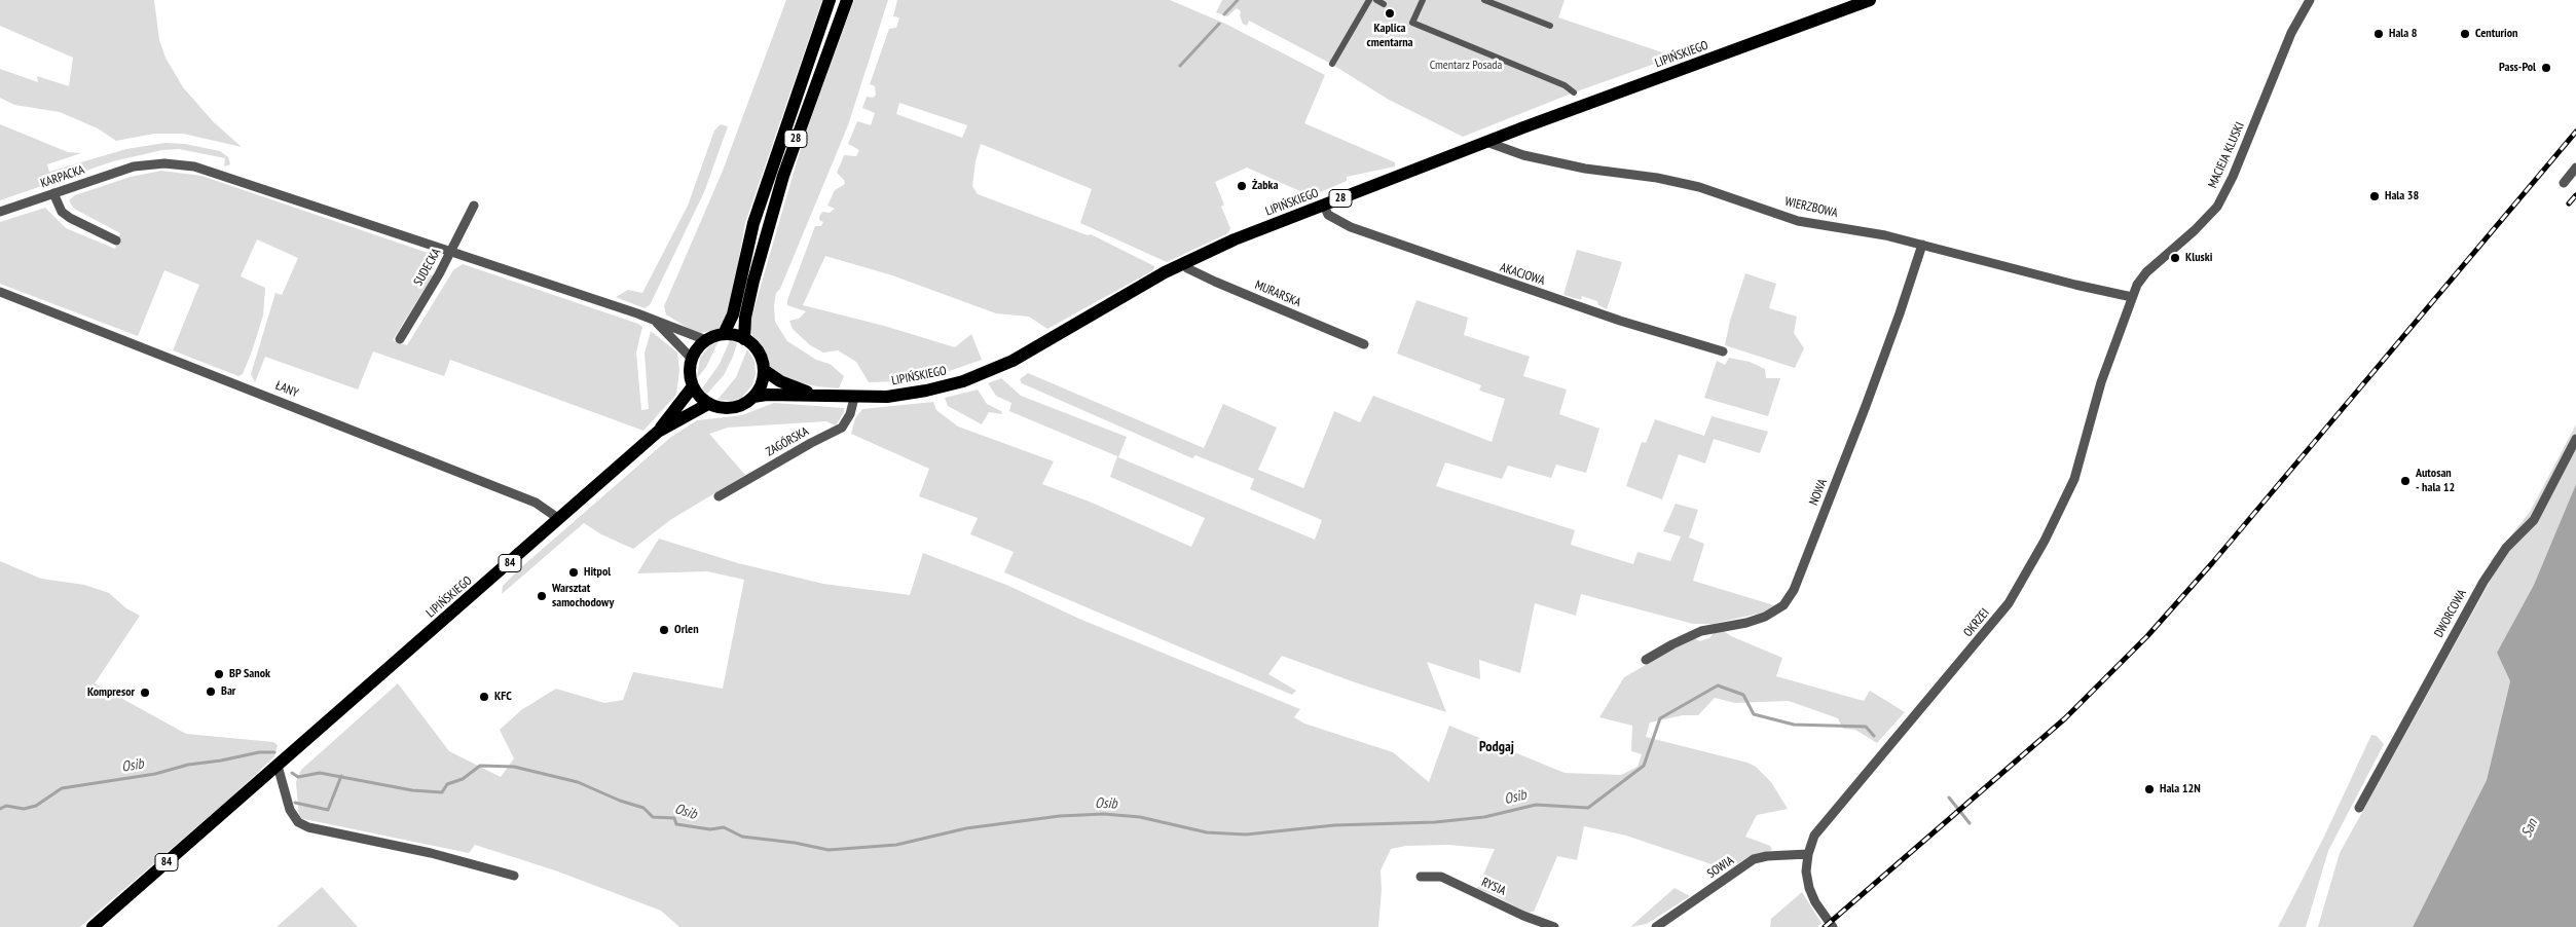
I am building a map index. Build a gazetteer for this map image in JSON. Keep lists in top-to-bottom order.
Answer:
{
  "streets": {
    "main road": ["LIPIŃSKIEGO", "28", "84"],
    "street": [
      "MACIEJA KLUSKI",
      "KARPACKA",
      "WIERZBOWA",
      "SUDECKA",
      "AKACJOWA",
      "MURARSKA",
      "ŁANY",
      "ZAGÓRSKA",
      "NOWA",
      "DWORCOWA",
      "OKRZEI",
      "SOWIA",
      "RYSIA"
    ]
  },
  "crossings": [
    ["LIPIŃSKIEGO", "28"],
    ["LIPIŃSKIEGO", "KARPACKA"],
    ["LIPIŃSKIEGO", "WIERZBOWA"],
    ["LIPIŃSKIEGO", "AKACJOWA"],
    ["LIPIŃSKIEGO", "MURARSKA"],
    ["LIPIŃSKIEGO", "ŁANY"],
    ["LIPIŃSKIEGO", "ZAGÓRSKA"],
    ["28", "KARPACKA"],
    ["MACIEJA KLUSKI", "WIERZBOWA"],
    ["MACIEJA KLUSKI", "OKRZEI"],
    ["KARPACKA", "SUDECKA"],
    ["WIERZBOWA", "NOWA"],
    ["WIERZBOWA", "OKRZEI"],
    ["OKRZEI", "SOWIA"]
  ],
  "districts": ["Podgaj"],
  "water": ["Osib", "San"],
  "parks": ["Cmentarz Posada"],
  "places": [
    "Kaplica cmentarna",
    "Hala 8",
    "Centurion",
    "Pass-Pol",
    "Żabka",
    "Hala 38",
    "Kluski",
    "Autosan - hala 12",
    "Hitpol",
    "Warsztat samochodowy",
    "Orlen",
    "BP Sanok",
    "Bar",
    "Kompresor",
    "KFC",
    "Hala 12N"
  ]
}
